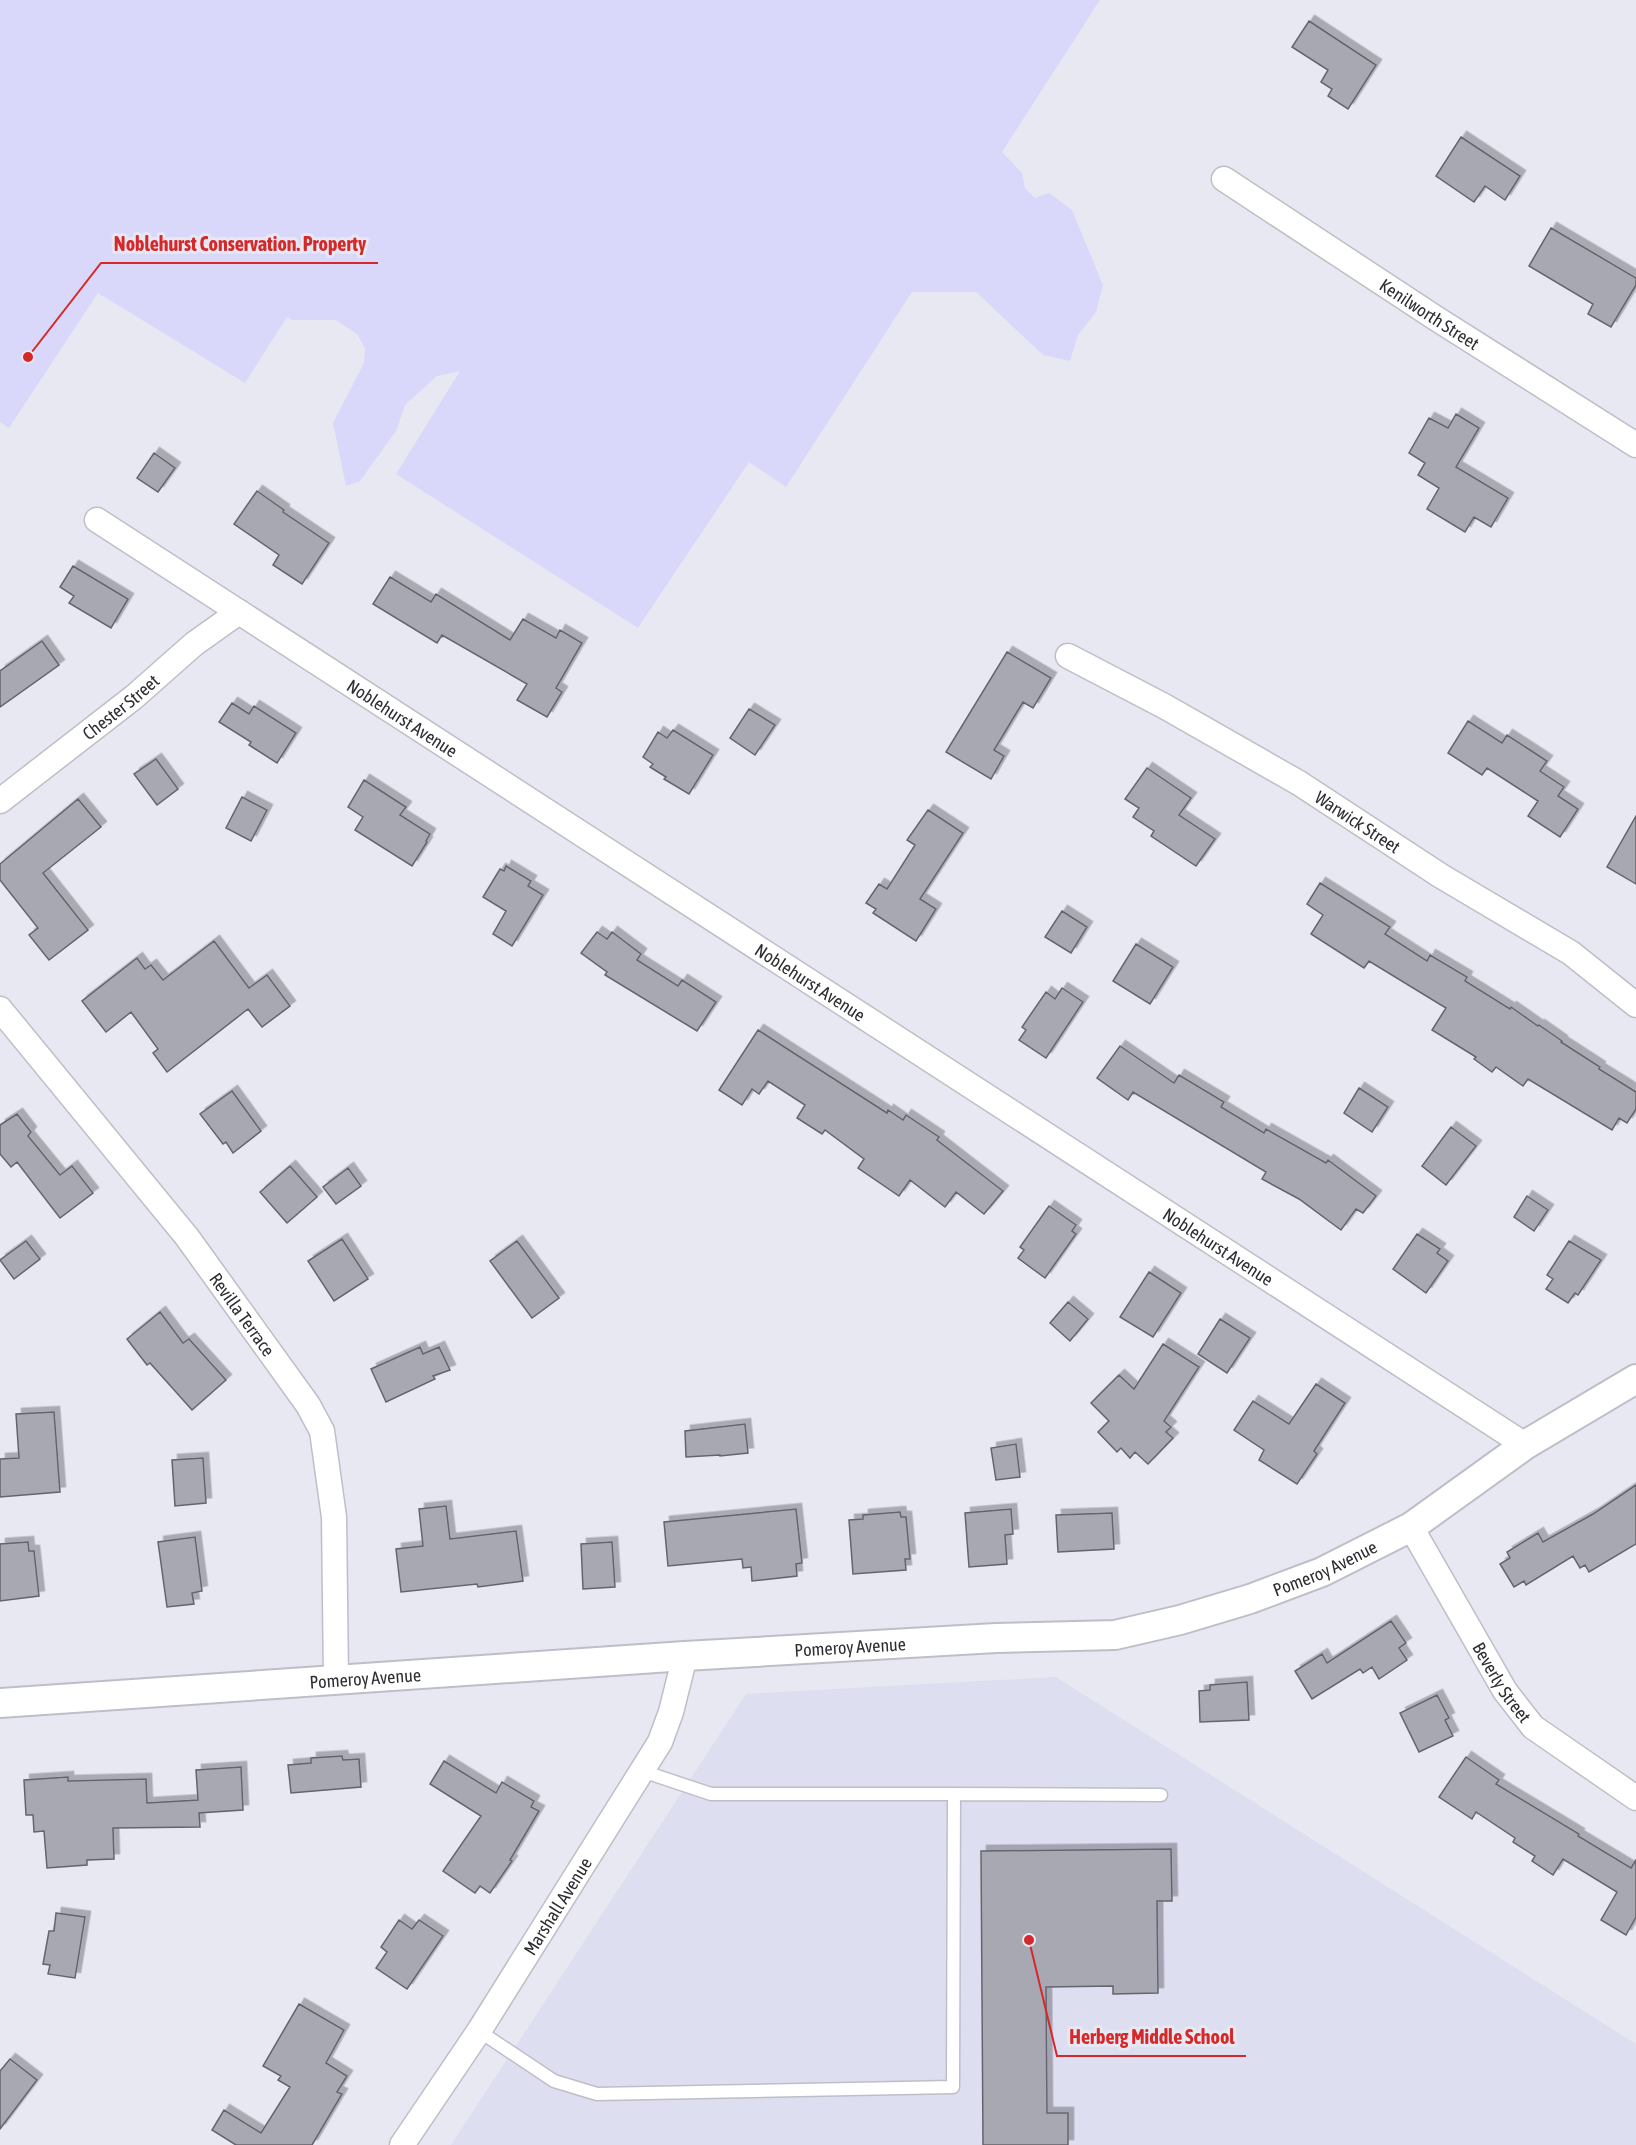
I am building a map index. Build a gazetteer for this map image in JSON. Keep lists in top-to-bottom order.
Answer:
{
  "streets": {
    "street": [
      "Kenilworth Street",
      "Chester Street",
      "Noblehurst Avenue",
      "Warwick Street",
      "Revilla Terrace",
      "Pomeroy Avenue",
      "Beverly Street",
      "Marshall Avenue"
    ]
  },
  "crossings": [
    ["Chester Street", "Noblehurst Avenue"],
    ["Noblehurst Avenue", "Pomeroy Avenue"],
    ["Revilla Terrace", "Pomeroy Avenue"],
    ["Pomeroy Avenue", "Beverly Street"],
    ["Pomeroy Avenue", "Marshall Avenue"]
  ],
  "places": ["Noblehurst Conservation. Property", "Herberg Middle School"]
}
